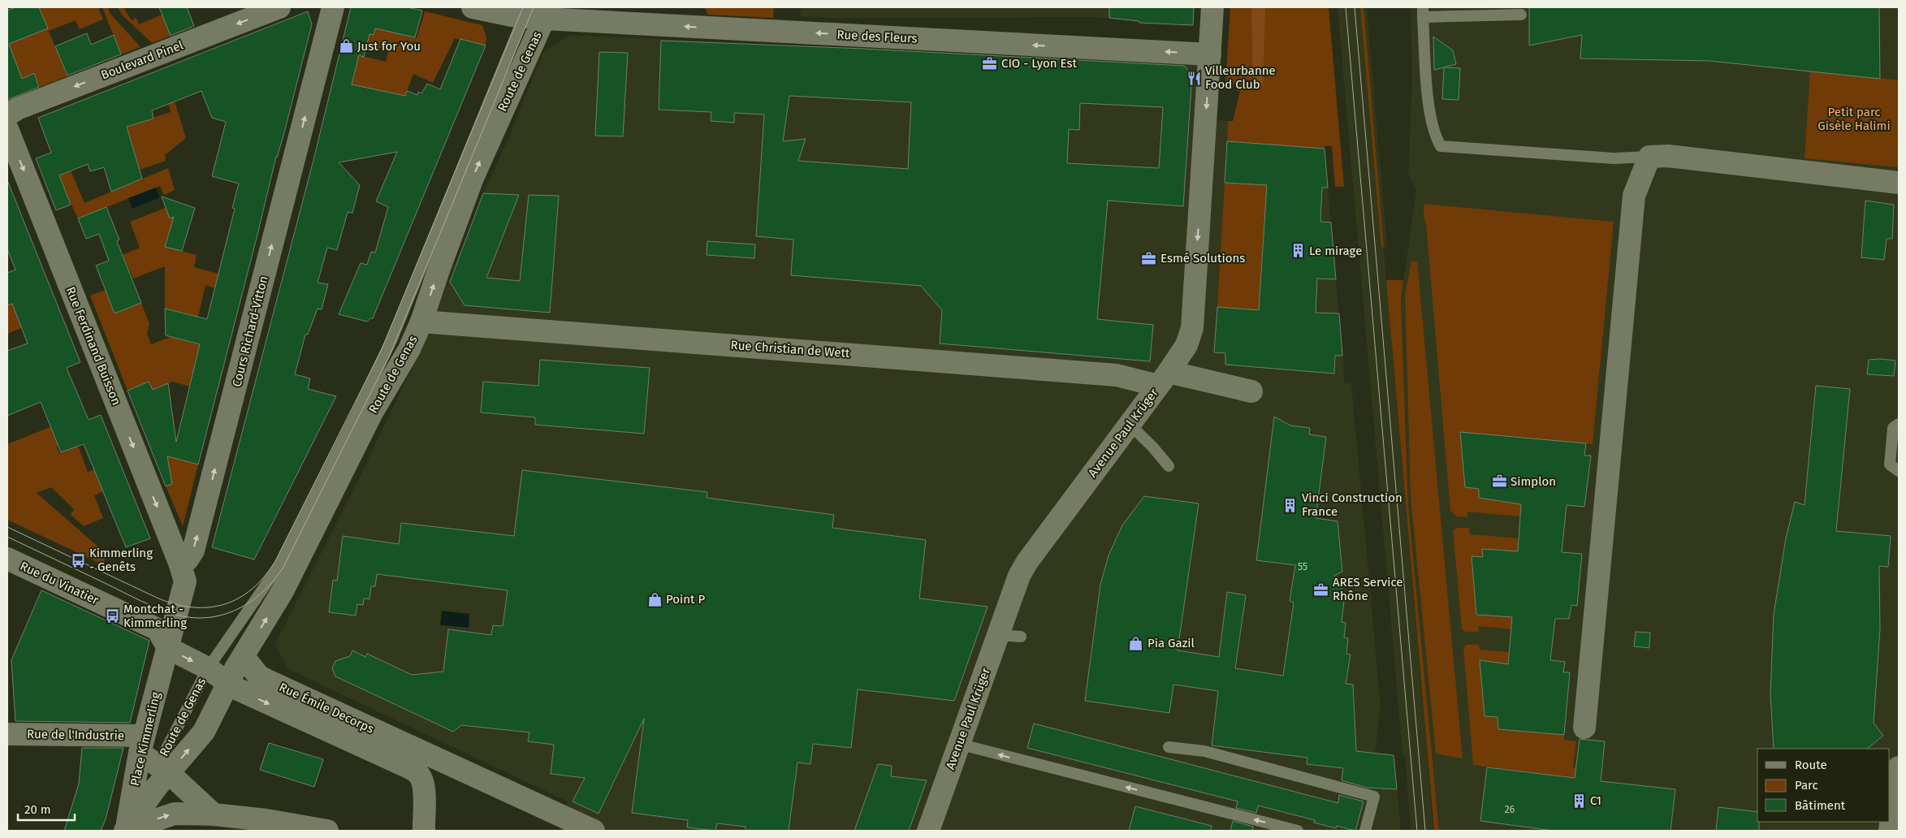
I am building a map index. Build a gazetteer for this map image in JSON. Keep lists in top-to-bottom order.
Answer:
{
  "streets": {
    "street": [
      "Rue des Fleurs",
      "Boulevard Pinel",
      "Route de Genas",
      "Cours Richard-Vitton",
      "Rue Ferdinand Buisson",
      "Rue Christian de Wett",
      "Avenue Paul Krüger",
      "Rue du Vinatier",
      "Rue Émile Decorps",
      "Rue de l'Industrie",
      "Place Kimmerling"
    ]
  },
  "crossings": [
    ["Rue des Fleurs", "Route de Genas"],
    ["Rue des Fleurs", "Avenue Paul Krüger"],
    ["Route de Genas", "Rue Christian de Wett"],
    ["Route de Genas", "Rue du Vinatier"],
    ["Route de Genas", "Rue Émile Decorps"],
    ["Route de Genas", "Rue de l'Industrie"],
    ["Route de Genas", "Place Kimmerling"],
    ["Cours Richard-Vitton", "Rue Ferdinand Buisson"],
    ["Rue Christian de Wett", "Avenue Paul Krüger"],
    ["Rue du Vinatier", "Place Kimmerling"],
    ["Rue de l'Industrie", "Place Kimmerling"]
  ],
  "one_way": [
    "Rue des Fleurs",
    "Boulevard Pinel",
    "Route de Genas",
    "Cours Richard-Vitton",
    "Rue Ferdinand Buisson",
    "Avenue Paul Krüger"
  ],
  "parks": ["Petit parc Gisèle Halimi"],
  "places": {
    "shop": ["Just for You", "Point P", "Pia Gazil"],
    "office": [
      "CIO - Lyon Est",
      "Esmé Solutions",
      "Simplon",
      "ARES Service Rhône"
    ],
    "restaurant": ["Villeurbanne Food Club"],
    "building": ["Le mirage", "Vinci Construction France", "C1"],
    "bus stop": ["Kimmerling - Genêts", "Montchat - Kimmerling"]
  },
  "house_numbers": ["55", "26"],
  "legend": ["Route", "Parc", "Bâtiment"],
  "scale_bar": "20 m"
}
